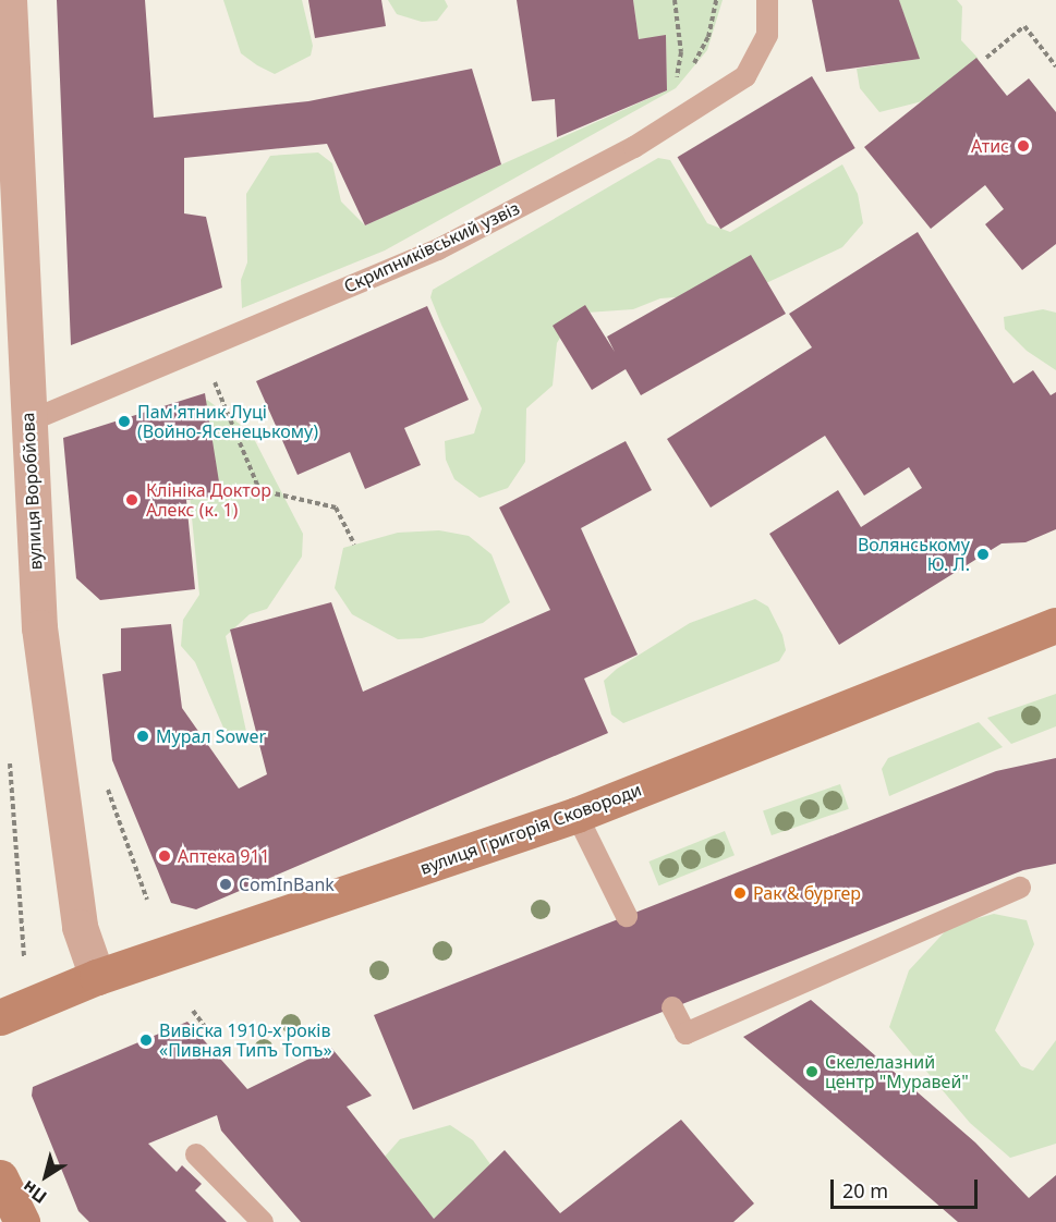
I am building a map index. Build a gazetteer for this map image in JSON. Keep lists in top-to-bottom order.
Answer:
{
  "streets": {
    "main road": ["вулиця Григорія Сковороди"],
    "street": ["вулиця Воробйова"],
    "lane": ["Скрипниківський узвіз"]
  },
  "crossings": [
    ["Скрипниківський узвіз", "вулиця Воробйова"],
    ["вулиця Воробйова", "вулиця Григорія Сковороди"]
  ],
  "places": [
    "Атис",
    "Пам'ятник Луці (Войно-Ясенецькому)",
    "Клініка Доктор Алекс (к. 1)",
    "Волянському Ю. Л.",
    "Мурал Sower",
    "Аптека 911",
    "ComInBank",
    "Рак & бургер",
    "Вивіска 1910-х років «Пивная Типъ Топъ»",
    "Скелелазний центр \"Муравей\""
  ],
  "scale_bar": "20 m",
  "north": "bottom left"
}
